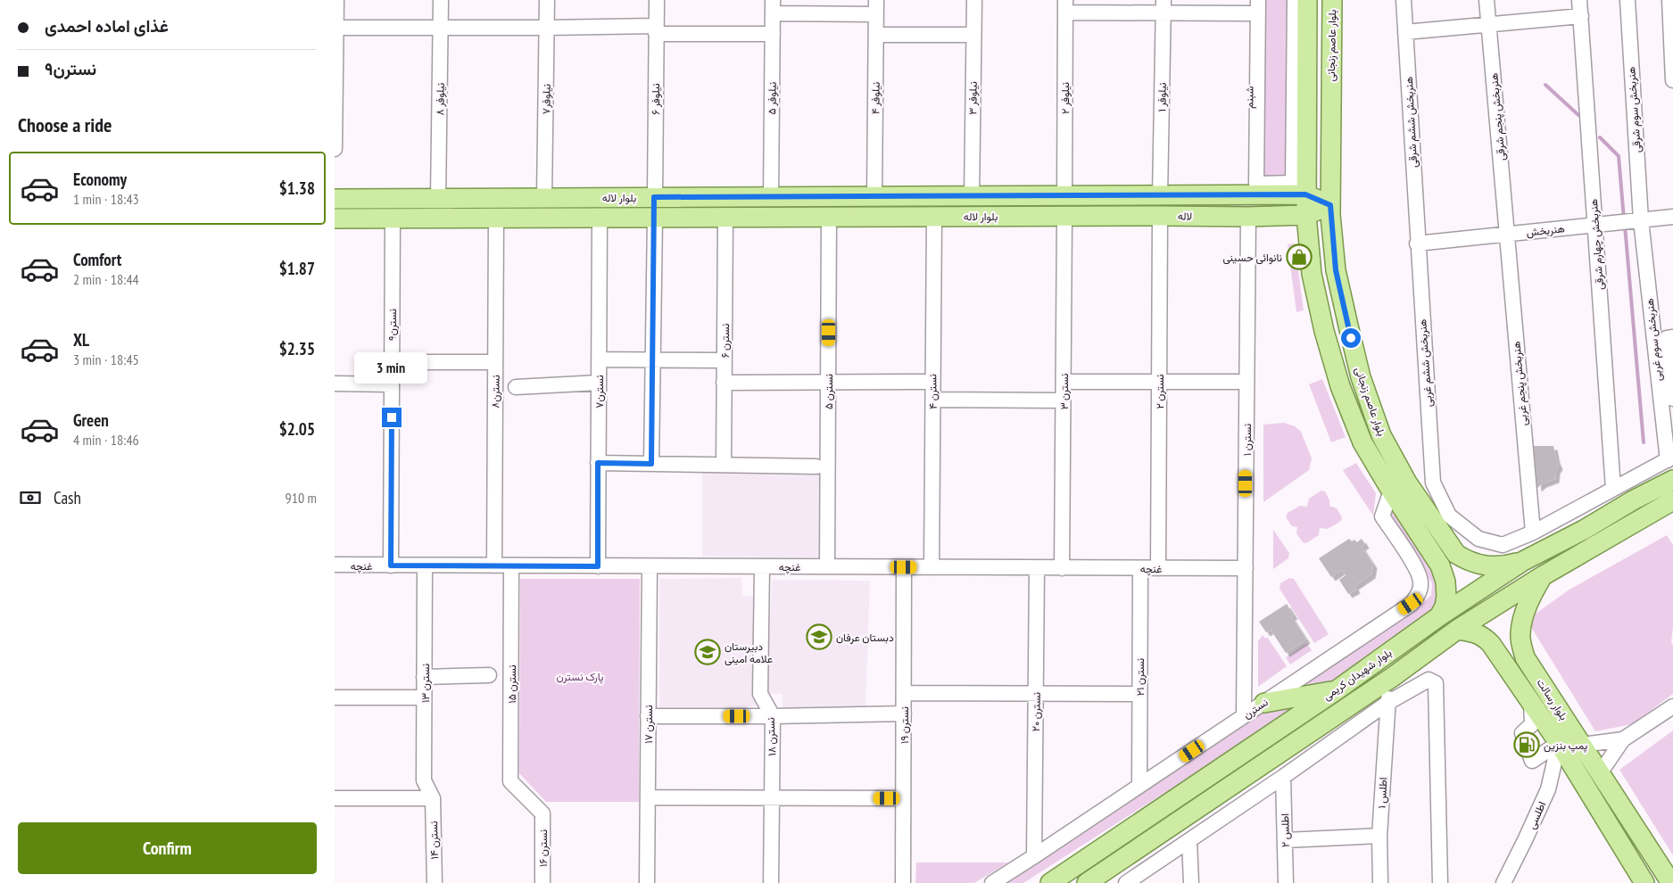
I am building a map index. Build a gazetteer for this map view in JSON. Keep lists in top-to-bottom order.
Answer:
{
  "streets": {
    "main road": [
      "بلوار عاصم زنجانی",
      "بلوار لاله",
      "لاله",
      "بلوار شهیدان کریمی",
      "بلوار رسالت"
    ],
    "street": [
      "نیلوفر ۱",
      "شبنم",
      "نیلوفر ۵",
      "نیلوفر ۴",
      "نیلوفر ۳",
      "نیلوفر ۲",
      "نیلوفر ۸",
      "نیلوفر۷",
      "نیلوفر ۶",
      "هنربخش سوم شرقی",
      "هنربخش پنجم شرقی",
      "هنربخش ششم شرقی",
      "هنربخش",
      "هنربخش چهارم شرقی",
      "نسترن۹",
      "هنربخش سوم غربی",
      "نسترن ۶",
      "هنربخش ششم غربی",
      "هنربخش پنجم غربی",
      "نسترن۸",
      "نسترن۷",
      "نسترن ۵",
      "نسترن ۴",
      "نسترن ۳",
      "نسترن ۲",
      "نسترن ۱",
      "غنچه",
      "نسترن ۲۱",
      "نسترن ۱۳",
      "نسترن ۱۵",
      "نسترن",
      "نسترن ۲۰",
      "نسترن ۱۷",
      "نسترن ۱۹",
      "نسترن ۱۸",
      "اطلس ۱",
      "اطلسی",
      "اطلس ۲",
      "نسترن ۱۴",
      "نسترن ۱۶"
    ]
  },
  "crossings": [
    ["بلوار عاصم زنجانی", "لاله"],
    ["بلوار عاصم زنجانی", "بلوار شهیدان کریمی"],
    ["بلوار عاصم زنجانی", "نسترن"],
    ["نیلوفر ۱", "لاله"],
    ["شبنم", "لاله"],
    ["نیلوفر ۵", "بلوار لاله"],
    ["نیلوفر ۴", "بلوار لاله"],
    ["نیلوفر ۳", "بلوار لاله"],
    ["نیلوفر ۲", "بلوار لاله"],
    ["نیلوفر ۲", "لاله"],
    ["نیلوفر ۸", "بلوار لاله"],
    ["نیلوفر۷", "بلوار لاله"],
    ["نیلوفر ۶", "بلوار لاله"],
    ["هنربخش سوم شرقی", "هنربخش"],
    ["هنربخش سوم شرقی", "هنربخش سوم غربی"],
    ["هنربخش پنجم شرقی", "هنربخش"],
    ["هنربخش پنجم شرقی", "هنربخش پنجم غربی"],
    ["هنربخش ششم شرقی", "هنربخش"],
    ["هنربخش ششم شرقی", "هنربخش ششم غربی"],
    ["بلوار لاله", "لاله"],
    ["بلوار لاله", "نسترن۹"],
    ["بلوار لاله", "نسترن ۶"],
    ["بلوار لاله", "نسترن۸"],
    ["بلوار لاله", "نسترن۷"],
    ["بلوار لاله", "نسترن ۵"],
    ["بلوار لاله", "نسترن ۴"],
    ["بلوار لاله", "نسترن ۳"],
    ["لاله", "نسترن ۳"],
    ["لاله", "نسترن ۲"],
    ["لاله", "نسترن ۱"],
    ["هنربخش", "هنربخش چهارم شرقی"],
    ["هنربخش", "هنربخش سوم غربی"],
    ["هنربخش", "هنربخش ششم غربی"],
    ["هنربخش", "هنربخش پنجم غربی"],
    ["نسترن۹", "غنچه"],
    ["هنربخش ششم غربی", "هنربخش پنجم غربی"],
    ["نسترن۸", "غنچه"],
    ["نسترن۷", "غنچه"],
    ["نسترن ۵", "غنچه"],
    ["نسترن ۴", "غنچه"],
    ["نسترن ۳", "غنچه"],
    ["نسترن ۲", "غنچه"],
    ["نسترن ۱", "غنچه"],
    ["نسترن ۱", "نسترن"],
    ["غنچه", "نسترن ۲۱"],
    ["غنچه", "نسترن ۱۳"],
    ["غنچه", "نسترن ۱۵"],
    ["غنچه", "نسترن ۲۰"],
    ["غنچه", "نسترن ۱۷"],
    ["غنچه", "نسترن ۱۹"],
    ["غنچه", "نسترن ۱۸"],
    ["بلوار شهیدان کریمی", "بلوار رسالت"],
    ["بلوار شهیدان کریمی", "اطلس ۱"],
    ["نسترن ۲۱", "نسترن"],
    ["نسترن ۱۳", "نسترن ۱۴"],
    ["نسترن ۱۵", "نسترن ۱۶"],
    ["بلوار رسالت", "اطلسی"],
    ["نسترن", "نسترن ۲۰"]
  ],
  "parks": ["پارک نسترن"],
  "places": {
    "shop": ["نانوائی حسینی"],
    "school or university": ["دبستان عرفان", "دبیرستان علامه امینی"],
    "fuel station": ["پمپ بنزین"]
  },
  "page": {
    "banner": ["غذای اماده احمدی", "نسترن۹"],
    "heading": "Choose a ride",
    "list": [
      {
        "name": "Economy",
        "note": "1 min · 18:43",
        "value": "$1.38"
      },
      {
        "name": "Comfort",
        "note": "2 min · 18:44",
        "value": "$1.87"
      },
      {
        "name": "XL",
        "note": "3 min · 18:45",
        "value": "$2.35"
      },
      {
        "name": "Green",
        "note": "4 min · 18:46",
        "value": "$2.05"
      }
    ],
    "bubble": "3 min",
    "pay": ["Cash", "910 m"],
    "buttons": "Confirm"
  }
}
